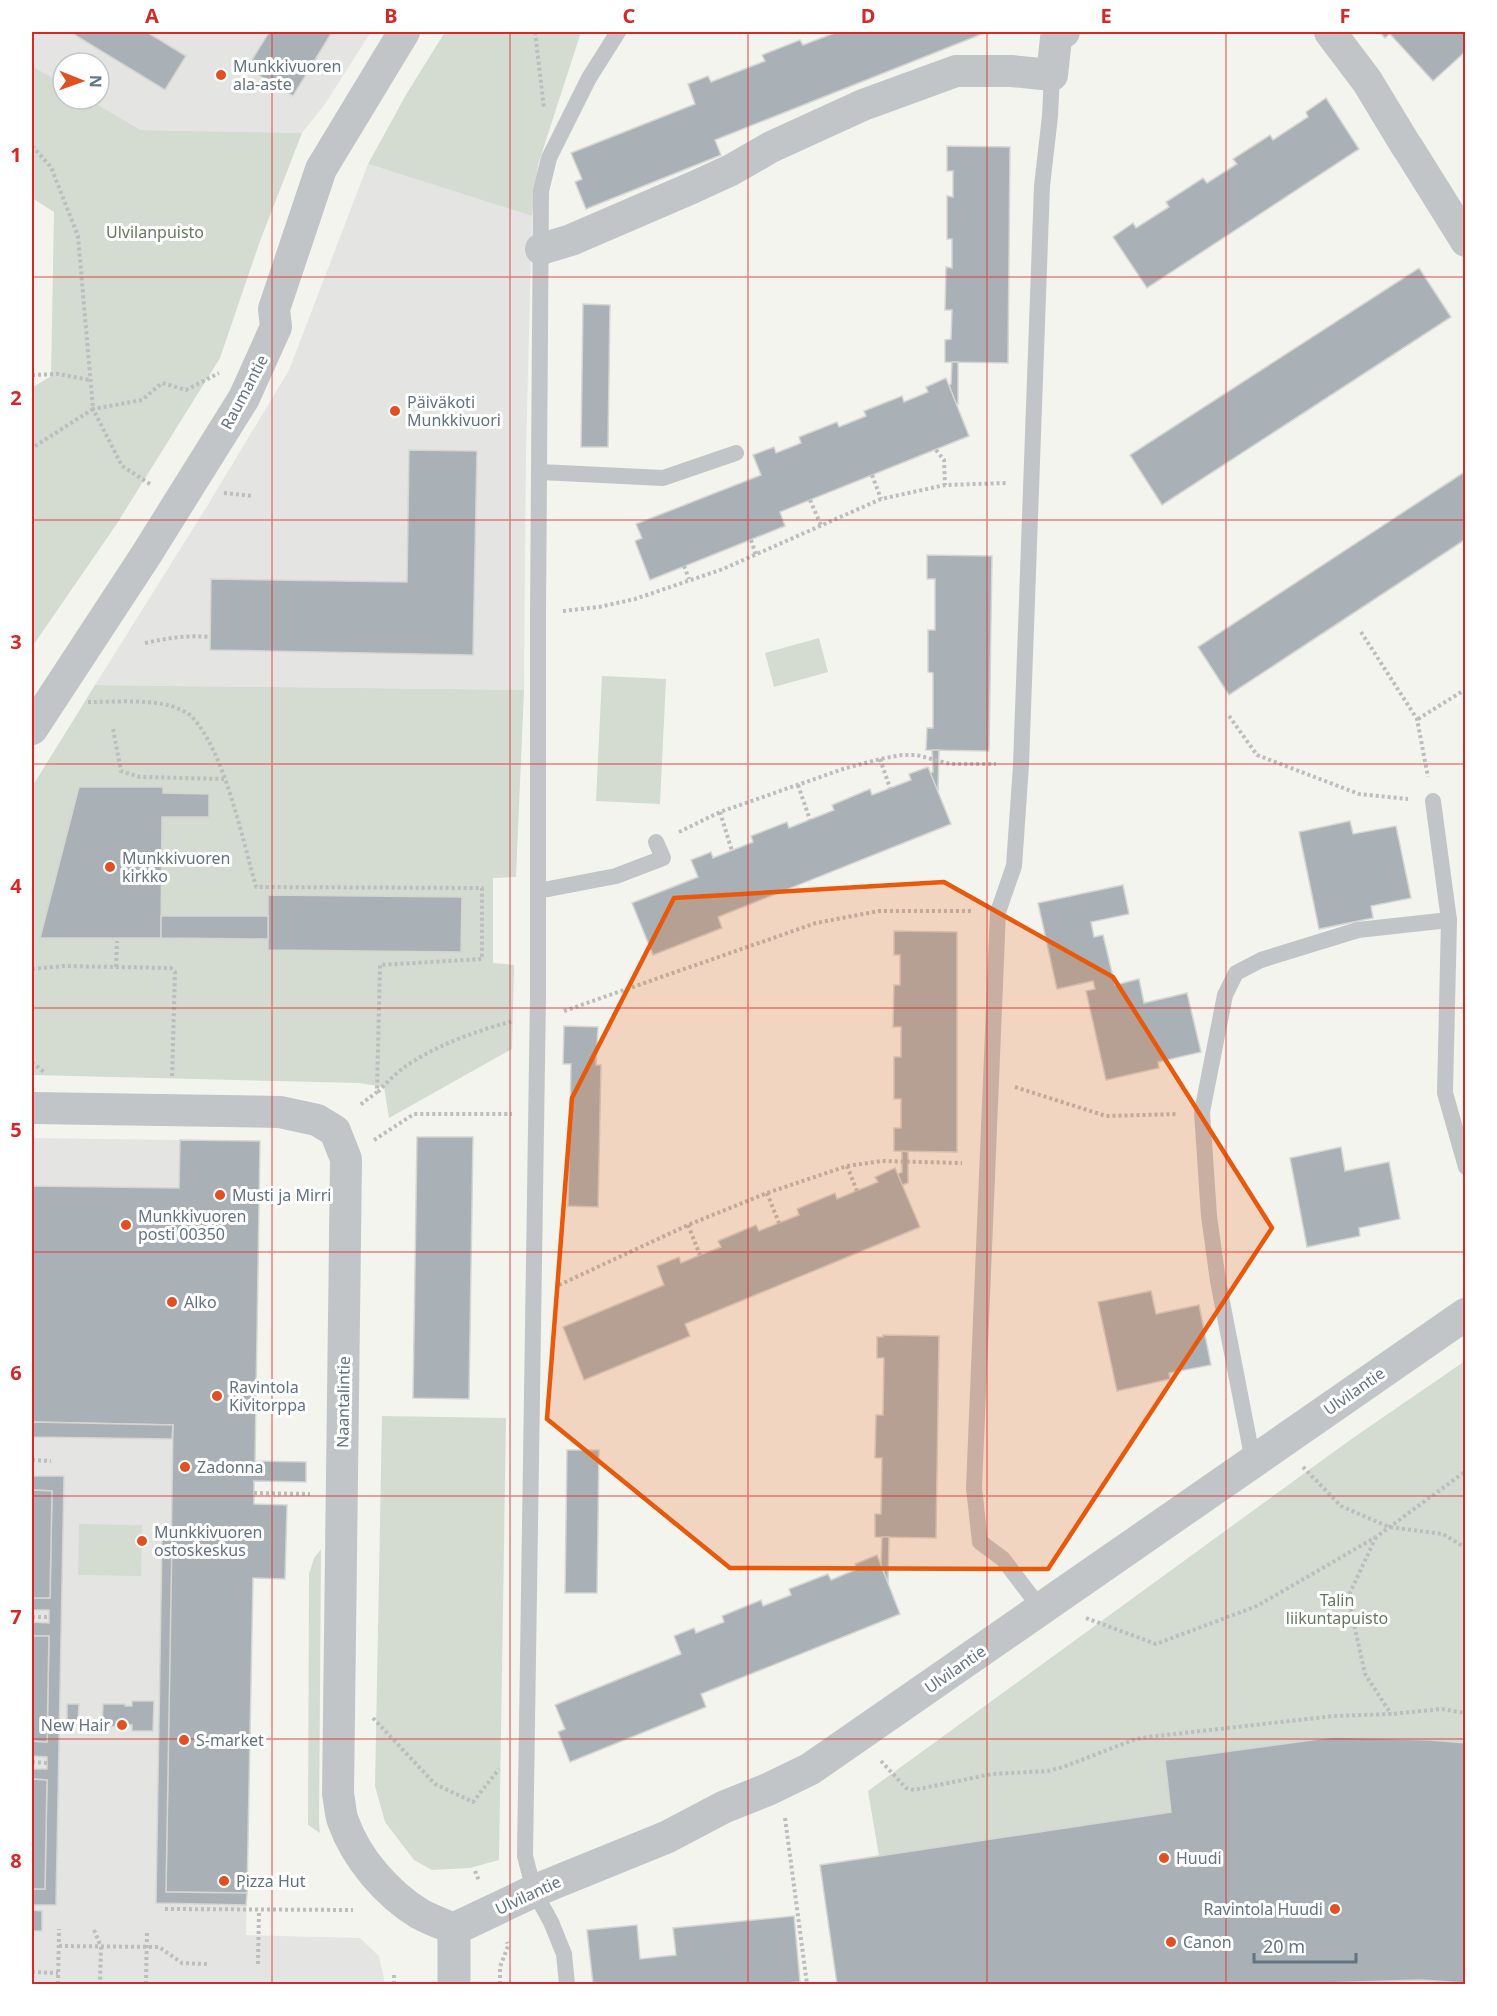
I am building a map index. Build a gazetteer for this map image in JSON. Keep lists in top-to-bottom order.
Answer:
{
  "streets": {
    "street": ["Raumantie", "Ulvilantie", "Naantalintie"]
  },
  "crossings": [
    ["Ulvilantie", "Naantalintie"]
  ],
  "parks": ["Ulvilanpuisto", "Talin liikuntapuisto"],
  "places": [
    "Munkkivuoren ala-aste",
    "Päiväkoti Munkkivuori",
    "Munkkivuoren kirkko",
    "Musti ja Mirri",
    "Munkkivuoren posti 00350",
    "Alko",
    "Ravintola Kivitorppa",
    "Zadonna",
    "Munkkivuoren ostoskeskus",
    "New Hair",
    "S-market",
    "Huudi",
    "Pizza Hut",
    "Ravintola Huudi",
    "Canon"
  ],
  "scale_bar": "20 m",
  "north": "right",
  "grid": {
    "columns": [
      "A",
      "B",
      "C",
      "D",
      "E",
      "F"
    ],
    "rows": [
      "1",
      "2",
      "3",
      "4",
      "5",
      "6",
      "7",
      "8"
    ]
  }
}
